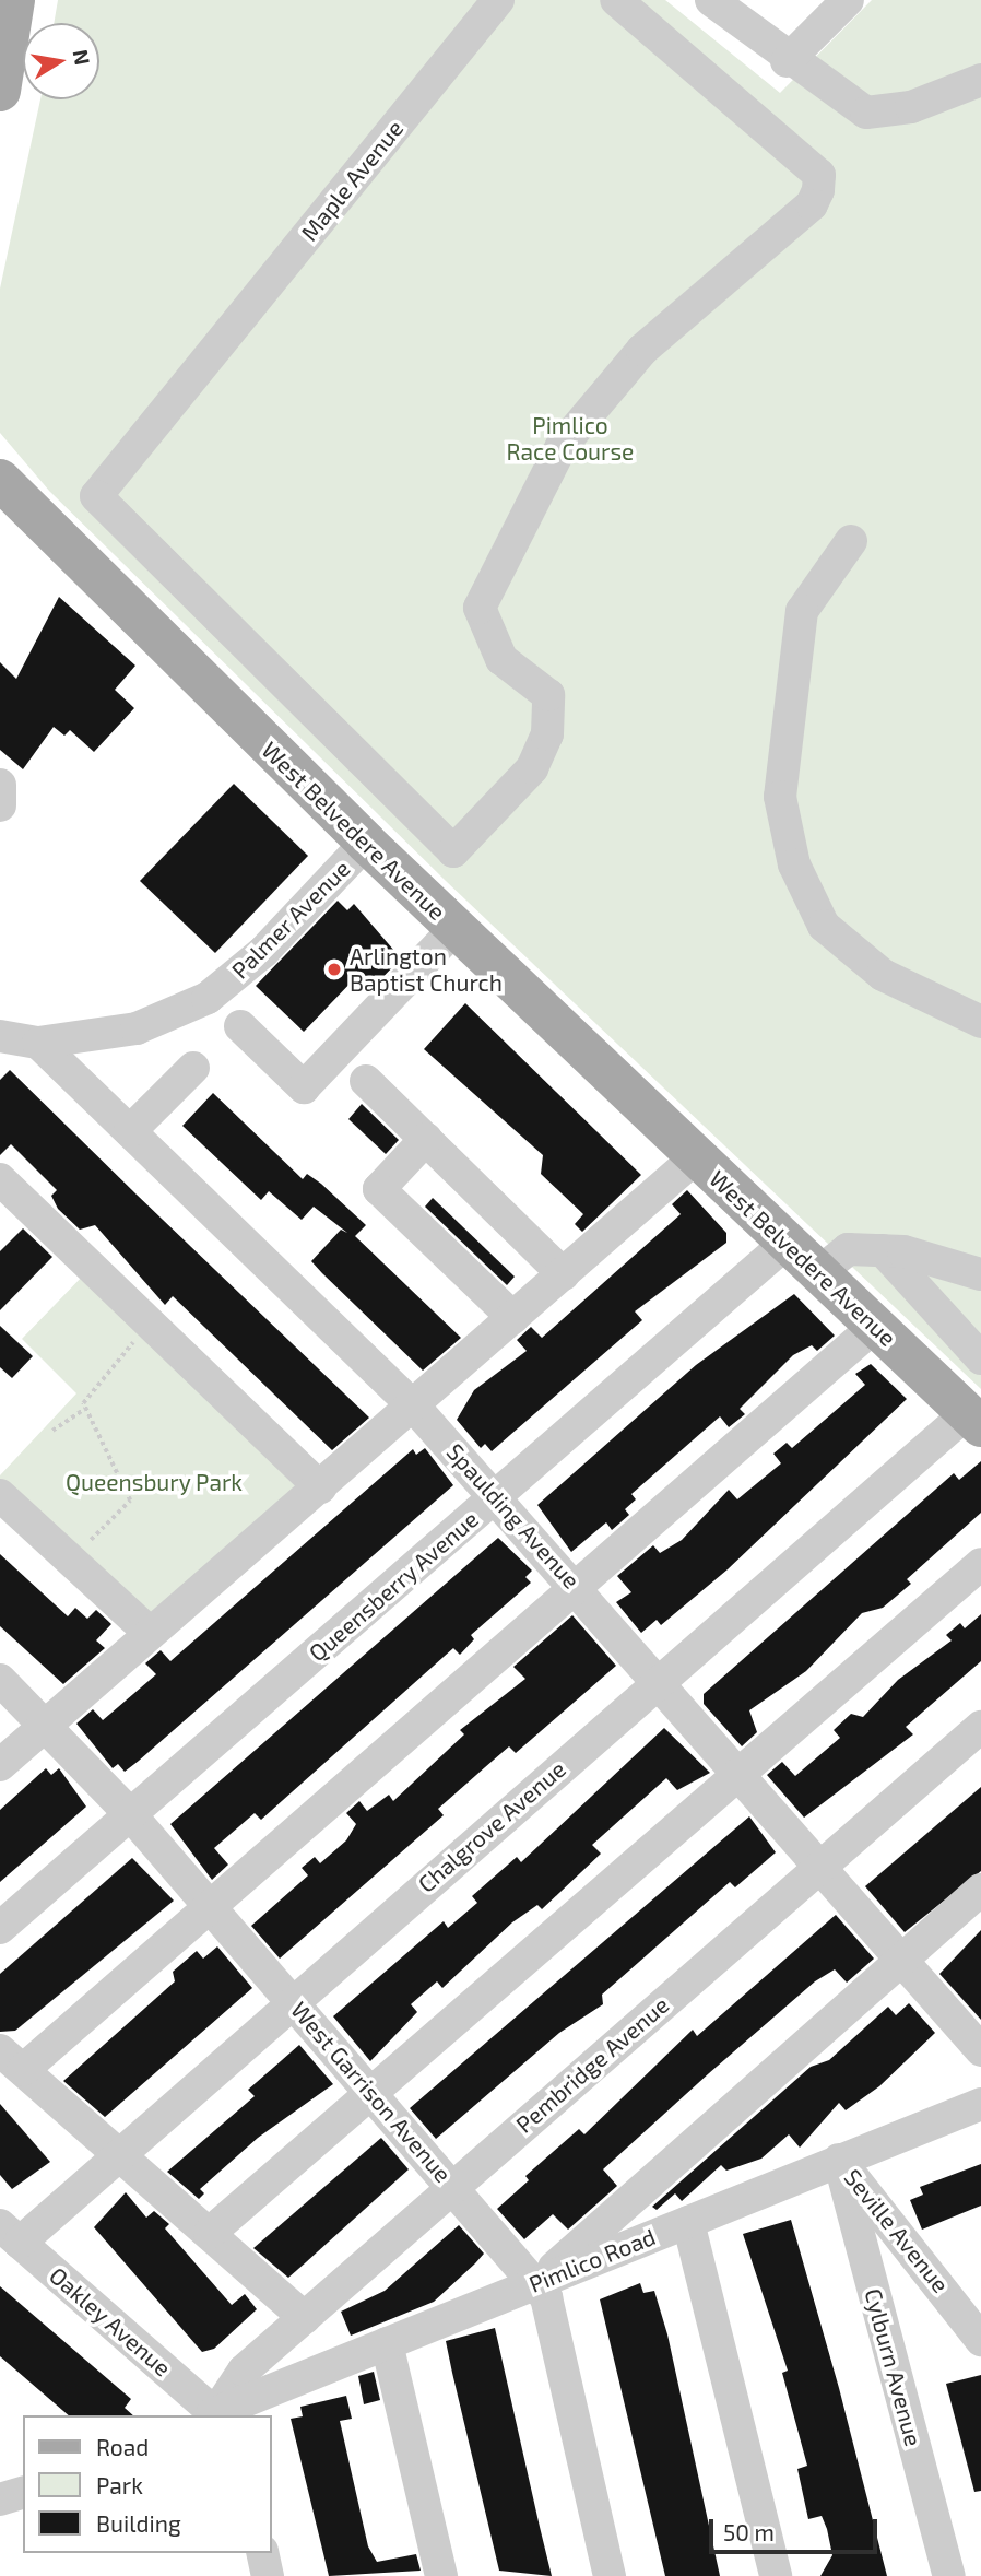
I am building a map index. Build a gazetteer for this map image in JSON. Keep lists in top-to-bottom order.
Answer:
{
  "streets": {
    "main road": ["West Belvedere Avenue"],
    "street": [
      "Maple Avenue",
      "Palmer Avenue",
      "Spaulding Avenue",
      "Queensberry Avenue",
      "Chalgrove Avenue",
      "Pembridge Avenue",
      "West Garrison Avenue",
      "Seville Avenue",
      "Pimlico Road",
      "Oakley Avenue",
      "Cylburn Avenue"
    ]
  },
  "crossings": [
    ["West Belvedere Avenue", "Palmer Avenue"],
    ["West Belvedere Avenue", "Queensberry Avenue"],
    ["West Belvedere Avenue", "Chalgrove Avenue"],
    ["Palmer Avenue", "Spaulding Avenue"],
    ["Spaulding Avenue", "Queensberry Avenue"],
    ["Spaulding Avenue", "Chalgrove Avenue"],
    ["Spaulding Avenue", "Pembridge Avenue"],
    ["Queensberry Avenue", "West Garrison Avenue"],
    ["Chalgrove Avenue", "West Garrison Avenue"],
    ["Chalgrove Avenue", "Oakley Avenue"],
    ["Pembridge Avenue", "West Garrison Avenue"],
    ["Pembridge Avenue", "Pimlico Road"],
    ["Pembridge Avenue", "Oakley Avenue"],
    ["West Garrison Avenue", "Pimlico Road"],
    ["Seville Avenue", "Pimlico Road"],
    ["Seville Avenue", "Cylburn Avenue"],
    ["Pimlico Road", "Oakley Avenue"],
    ["Pimlico Road", "Cylburn Avenue"]
  ],
  "parks": ["Pimlico Race Course", "Queensbury Park"],
  "places": ["Arlington Baptist Church"],
  "legend": ["Road", "Park", "Building"],
  "scale_bar": "50 m",
  "north": "right"
}
